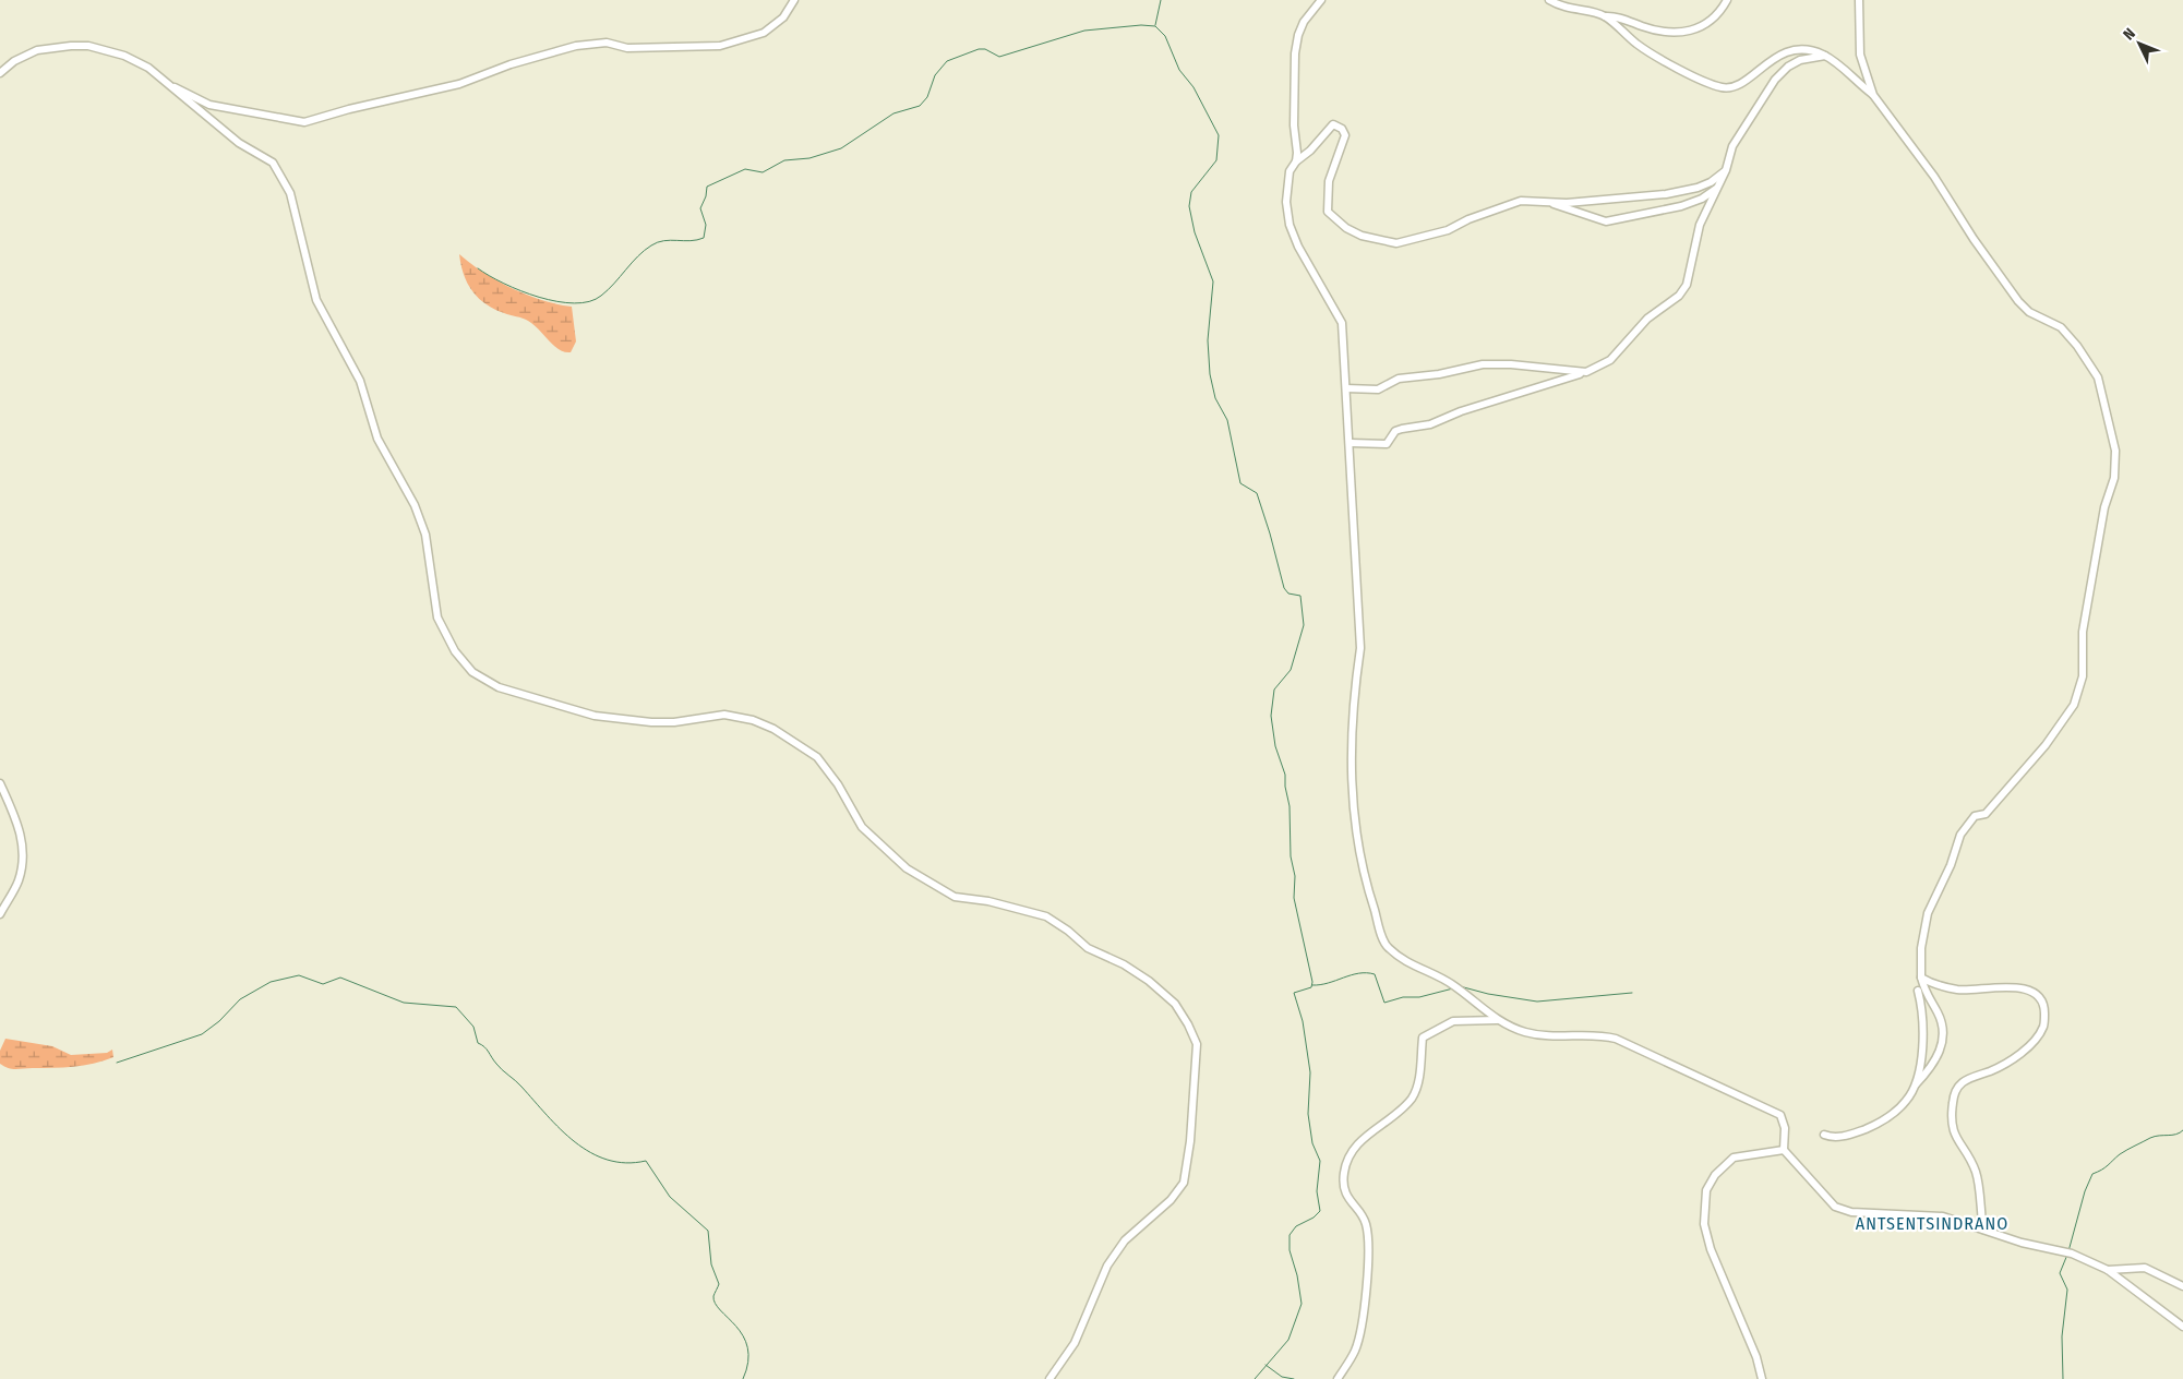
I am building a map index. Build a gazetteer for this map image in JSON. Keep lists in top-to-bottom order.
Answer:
{
  "districts": ["ANTSENTSINDRANO"],
  "north": "top left"
}
